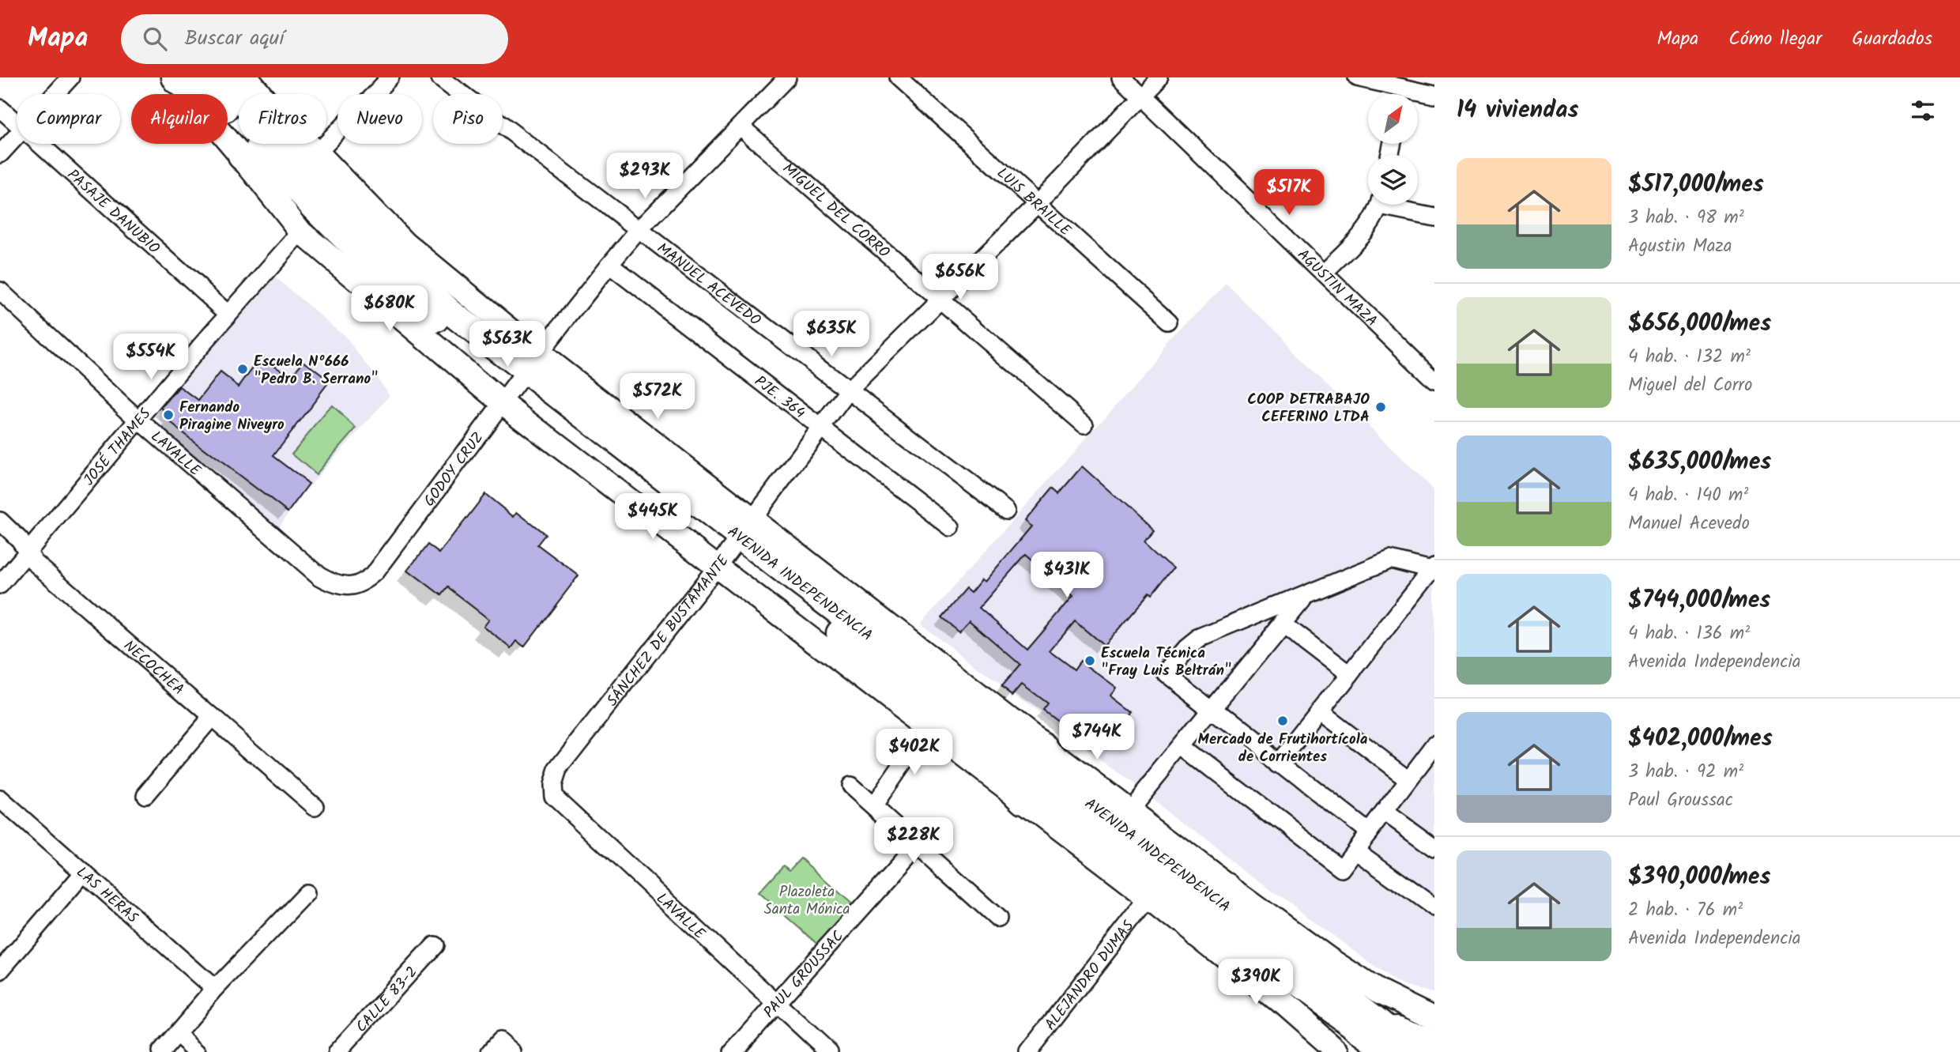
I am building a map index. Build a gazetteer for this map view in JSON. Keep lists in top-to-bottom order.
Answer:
{
  "streets": {
    "highway": ["AVENIDA INDEPENDENCIA"],
    "street": [
      "LUIS BRAILLE",
      "MIGUEL DEL CORRO",
      "PASAJE DANUBIO",
      "MANUEL ACEVEDO",
      "AGUSTIN MAZA",
      "PJE. 364",
      "JOSÉ THAMES",
      "LAVALLE",
      "GODOY CRUZ",
      "SÁNCHEZ DE BUSTAMANTE",
      "NECOCHEA",
      "LAS HERAS",
      "PAUL GROUSSAC",
      "ALEJANDRO DUMAS",
      "CALLE 83-2"
    ]
  },
  "crossings": [
    ["LUIS BRAILLE", "SÁNCHEZ DE BUSTAMANTE"],
    ["MIGUEL DEL CORRO", "GODOY CRUZ"],
    ["MIGUEL DEL CORRO", "SÁNCHEZ DE BUSTAMANTE"],
    ["PASAJE DANUBIO", "JOSÉ THAMES"],
    ["MANUEL ACEVEDO", "GODOY CRUZ"],
    ["MANUEL ACEVEDO", "SÁNCHEZ DE BUSTAMANTE"],
    ["AGUSTIN MAZA", "SÁNCHEZ DE BUSTAMANTE"],
    ["PJE. 364", "GODOY CRUZ"],
    ["PJE. 364", "SÁNCHEZ DE BUSTAMANTE"],
    ["JOSÉ THAMES", "LAVALLE"],
    ["JOSÉ THAMES", "AVENIDA INDEPENDENCIA"],
    ["JOSÉ THAMES", "NECOCHEA"],
    ["LAVALLE", "GODOY CRUZ"],
    ["LAVALLE", "SÁNCHEZ DE BUSTAMANTE"],
    ["LAVALLE", "PAUL GROUSSAC"],
    ["GODOY CRUZ", "AVENIDA INDEPENDENCIA"],
    ["AVENIDA INDEPENDENCIA", "SÁNCHEZ DE BUSTAMANTE"],
    ["AVENIDA INDEPENDENCIA", "ALEJANDRO DUMAS"]
  ],
  "parks": ["Plazoleta Santa Mónica"],
  "places": [
    "Escuela Nº666 \"Pedro B. Serrano\"",
    "COOP DETRABAJO CEFERINO LTDA",
    "Fernando Piragine Niveyro",
    "Escuela Técnica \"Fray Luis Beltrán\"",
    "Mercado de Frutihortícola de Corrientes"
  ],
  "north": "top right",
  "page": {
    "header": "Mapa",
    "search": "Buscar aquí",
    "nav": ["Mapa", "Cómo llegar", "Guardados"],
    "heading": "14 viviendas",
    "chip": [
      "Comprar",
      "Alquilar",
      "Filtros",
      "Nuevo",
      "Piso"
    ],
    "list": [
      {
        "name": "$517,000/mes",
        "note": "3 hab. · 98 m² · Agustin Maza"
      },
      {
        "name": "$656,000/mes",
        "note": "4 hab. · 132 m² · Miguel del Corro"
      },
      {
        "name": "$635,000/mes",
        "note": "4 hab. · 140 m² · Manuel Acevedo"
      },
      {
        "name": "$744,000/mes",
        "note": "4 hab. · 136 m² · Avenida Independencia"
      },
      {
        "name": "$402,000/mes",
        "note": "3 hab. · 92 m² · Paul Groussac"
      },
      {
        "name": "$390,000/mes",
        "note": "2 hab. · 76 m² · Avenida Independencia"
      }
    ],
    "price": [
      "$293K",
      "$517K",
      "$656K",
      "$680K",
      "$635K",
      "$563K",
      "$554K",
      "$572K",
      "$445K",
      "$431K",
      "$744K",
      "$402K",
      "$228K",
      "$390K"
    ]
  }
}
